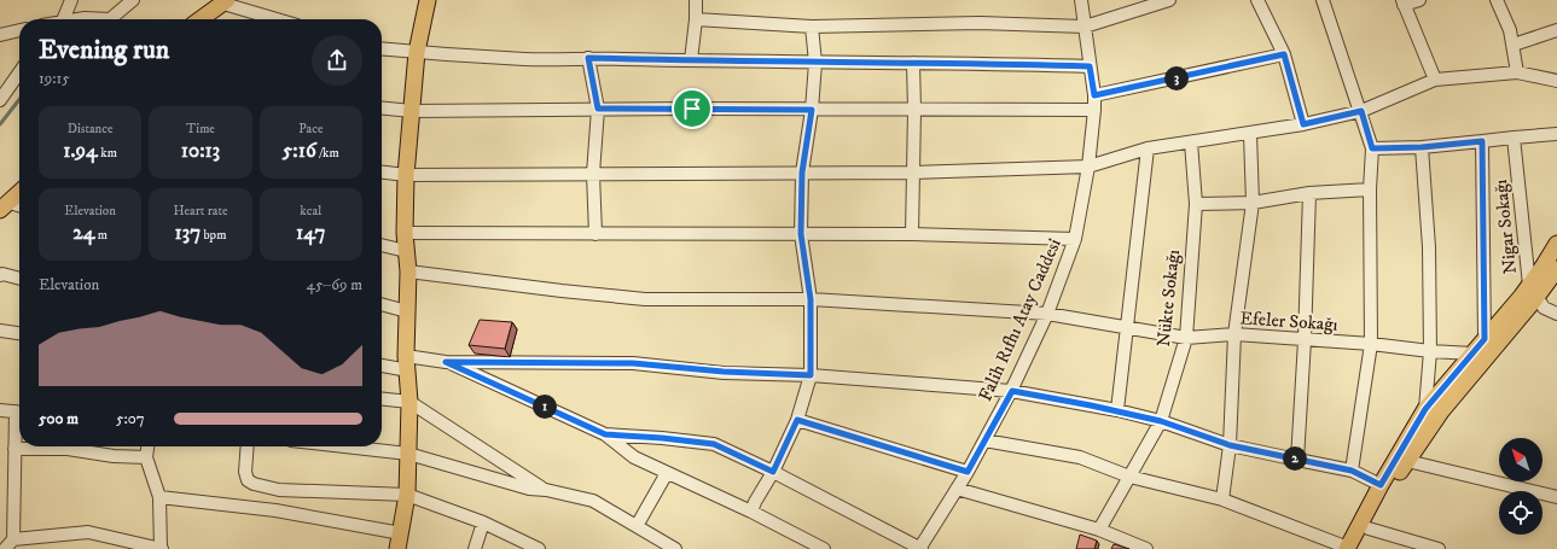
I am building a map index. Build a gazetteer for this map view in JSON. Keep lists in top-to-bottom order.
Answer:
{
  "streets": {
    "street": [
      "Nigar Sokağı",
      "Nükte Sokağı",
      "Falih Rıfhı Atay Caddesi",
      "Efeler Sokağı"
    ]
  },
  "crossings": [
    ["Nükte Sokağı", "Efeler Sokağı"],
    ["Falih Rıfhı Atay Caddesi", "Efeler Sokağı"]
  ],
  "north": "top left",
  "page": {
    "heading": ["Evening run", "19:15"],
    "pins": ["3", "1", "2"],
    "stats": [
      ["Distance", "1.94 km"],
      ["Time", "10:13"],
      ["Pace", "5:16 /km"],
      ["Elevation", "24 m"],
      ["Heart rate", "137 bpm"],
      ["kcal", "147"]
    ],
    "chart": ["Elevation", "45–69 m"],
    "list": [
      {
        "name": "500 m",
        "note": "5:07"
      }
    ]
  }
}
